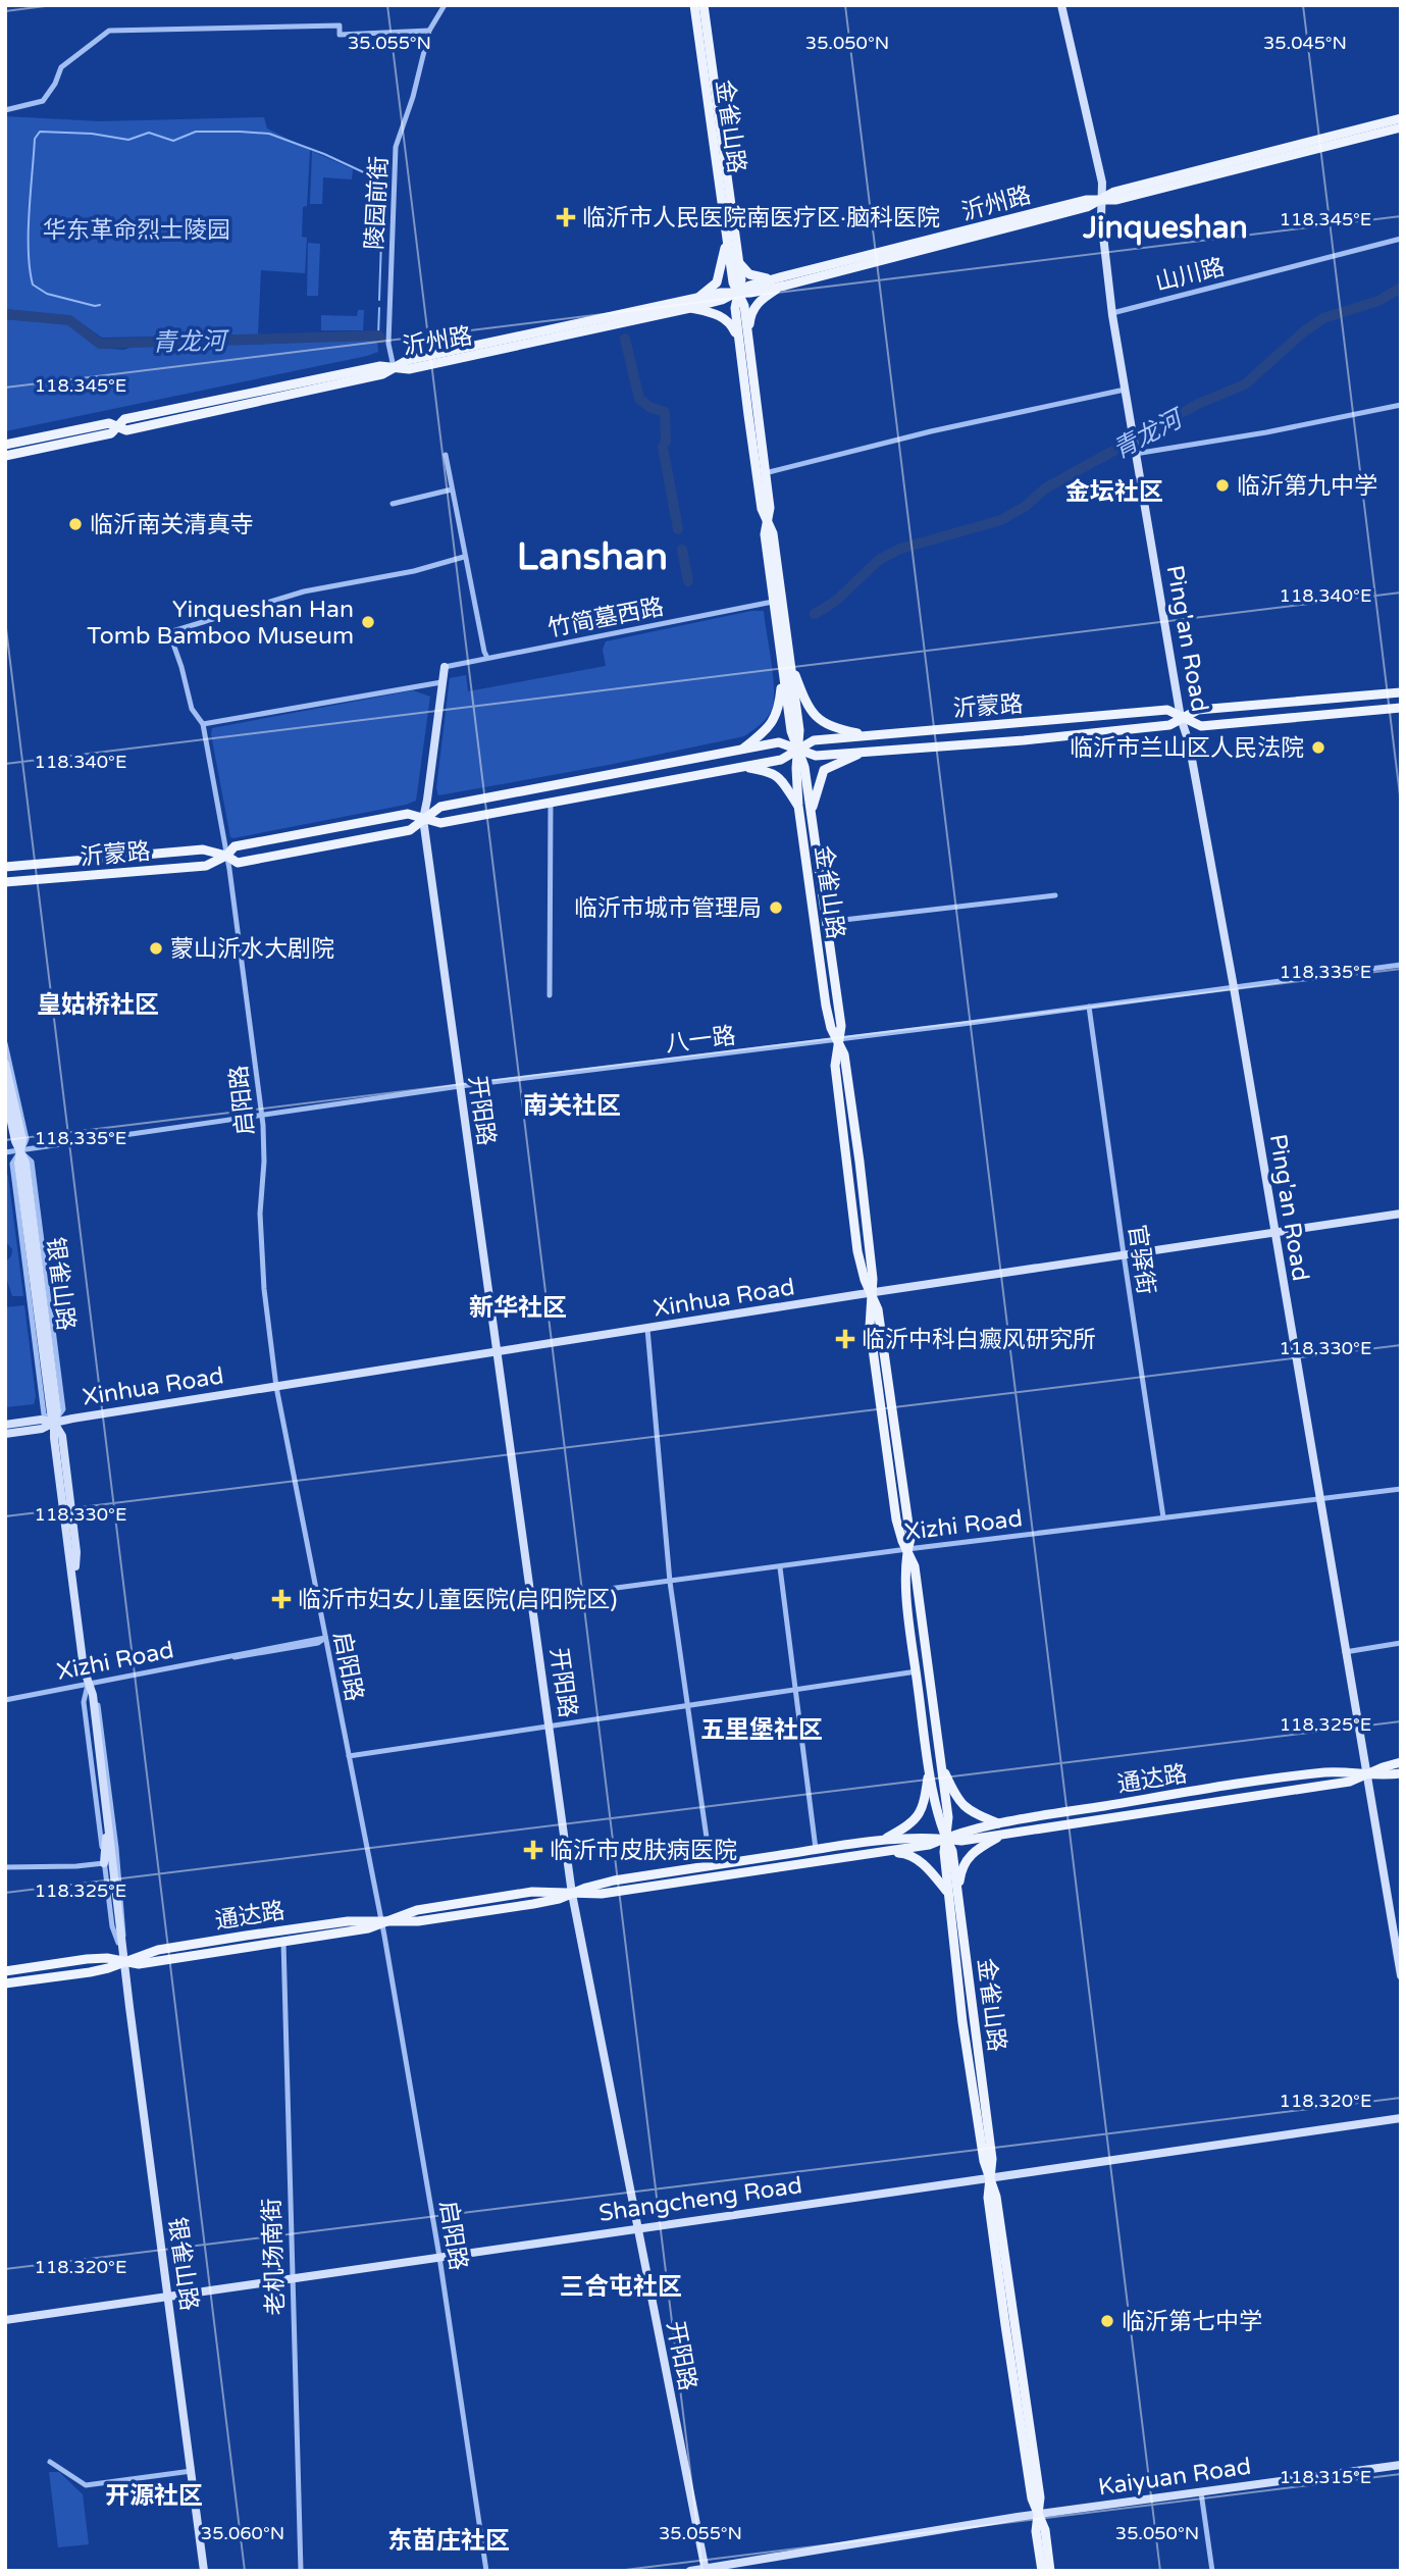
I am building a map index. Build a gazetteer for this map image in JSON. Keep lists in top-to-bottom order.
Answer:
{
  "streets": {
    "main road": [
      "金雀山路",
      "沂州路",
      "Ping'an Road",
      "沂蒙路",
      "开阳路",
      "银雀山路",
      "Xinhua Road",
      "通达路",
      "Shangcheng Road",
      "Kaiyuan Road"
    ],
    "street": [
      "陵园前街",
      "山川路",
      "竹简墓西路",
      "八一路",
      "启阳路",
      "官驿街",
      "Xizhi Road",
      "老机场南街"
    ]
  },
  "crossings": [
    ["金雀山路", "沂州路"],
    ["金雀山路", "竹简墓西路"],
    ["金雀山路", "沂蒙路"],
    ["金雀山路", "八一路"],
    ["金雀山路", "Xinhua Road"],
    ["金雀山路", "Xizhi Road"],
    ["金雀山路", "通达路"],
    ["金雀山路", "Shangcheng Road"],
    ["金雀山路", "Kaiyuan Road"],
    ["陵园前街", "沂州路"],
    ["竹简墓西路", "开阳路"],
    ["Ping'an Road", "沂蒙路"],
    ["Ping'an Road", "八一路"],
    ["Ping'an Road", "Xinhua Road"],
    ["Ping'an Road", "Xizhi Road"],
    ["Ping'an Road", "通达路"],
    ["沂蒙路", "启阳路"],
    ["沂蒙路", "开阳路"],
    ["八一路", "启阳路"],
    ["八一路", "开阳路"],
    ["八一路", "官驿街"],
    ["八一路", "银雀山路"],
    ["启阳路", "Xinhua Road"],
    ["启阳路", "Xizhi Road"],
    ["启阳路", "通达路"],
    ["启阳路", "Shangcheng Road"],
    ["开阳路", "Xinhua Road"],
    ["开阳路", "Xizhi Road"],
    ["开阳路", "通达路"],
    ["开阳路", "Shangcheng Road"],
    ["开阳路", "Kaiyuan Road"],
    ["官驿街", "Xinhua Road"],
    ["官驿街", "Xizhi Road"],
    ["银雀山路", "Xinhua Road"],
    ["银雀山路", "Xizhi Road"],
    ["银雀山路", "通达路"],
    ["银雀山路", "Shangcheng Road"],
    ["通达路", "老机场南街"],
    ["Shangcheng Road", "老机场南街"]
  ],
  "districts": [
    "Jinqueshan",
    "金坛社区",
    "Lanshan",
    "皇姑桥社区",
    "南关社区",
    "新华社区",
    "五里堡社区",
    "三合屯社区",
    "开源社区",
    "东苗庄社区"
  ],
  "water": ["青龙河"],
  "parks": ["华东革命烈士陵园"],
  "places": {
    "health": [
      "临沂市人民医院南医疗区·脑科医院",
      "临沂中科白癜风研究所",
      "临沂市妇女儿童医院(启阳院区)",
      "临沂市皮肤病医院"
    ],
    "other": [
      "临沂第九中学",
      "临沂南关清真寺",
      "Yinqueshan Han Tomb Bamboo Museum",
      "临沂市兰山区人民法院",
      "临沂市城市管理局",
      "蒙山沂水大剧院",
      "临沂第七中学"
    ]
  },
  "coordinates": [
    "35.055°N",
    "35.050°N",
    "35.045°N",
    "118.345°E",
    "118.340°E",
    "118.335°E",
    "118.330°E",
    "118.325°E",
    "118.320°E",
    "118.315°E",
    "35.060°N"
  ]
}
